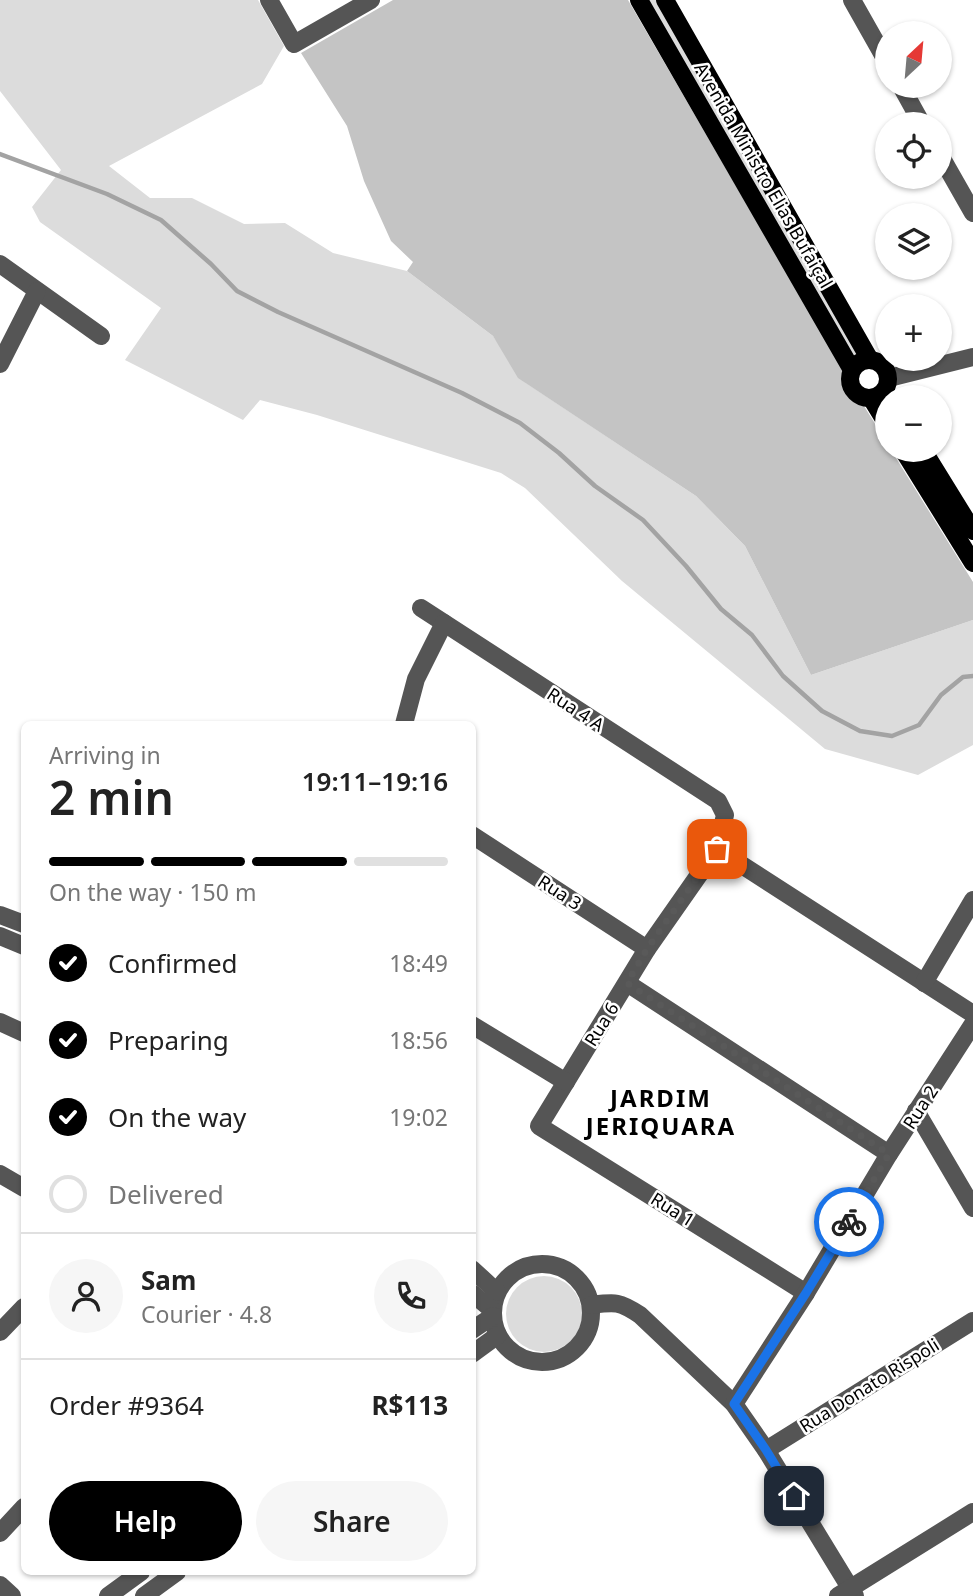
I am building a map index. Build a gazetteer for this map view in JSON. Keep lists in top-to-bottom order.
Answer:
{
  "streets": {
    "main road": ["Avenida Ministro Elias Bufaiçal"],
    "street": [
      "Rua 4 A",
      "Rua 3",
      "Rua 6",
      "Rua 2",
      "Rua 1",
      "Rua Donato Rispoli"
    ]
  },
  "crossings": [
    ["Rua 4 A", "Rua 6"],
    ["Rua 3", "Rua 6"],
    ["Rua 6", "Rua 1"],
    ["Rua 2", "Rua 1"]
  ],
  "districts": ["JARDIM JERIQUARA"],
  "north": "top right",
  "page": {
    "map_buttons": ["+", "−"],
    "heading": ["2 min", "Arriving in", "19:11–19:16"],
    "panel": [
      "Sam",
      "Courier · 4.8",
      "Order #9364",
      "R$113"
    ],
    "bar": "On the way · 150 m",
    "list": [
      ["Confirmed", "18:49"],
      ["Preparing", "18:56"],
      ["On the way", "19:02"],
      "Delivered"
    ],
    "buttons": ["Help", "Share"]
  }
}
